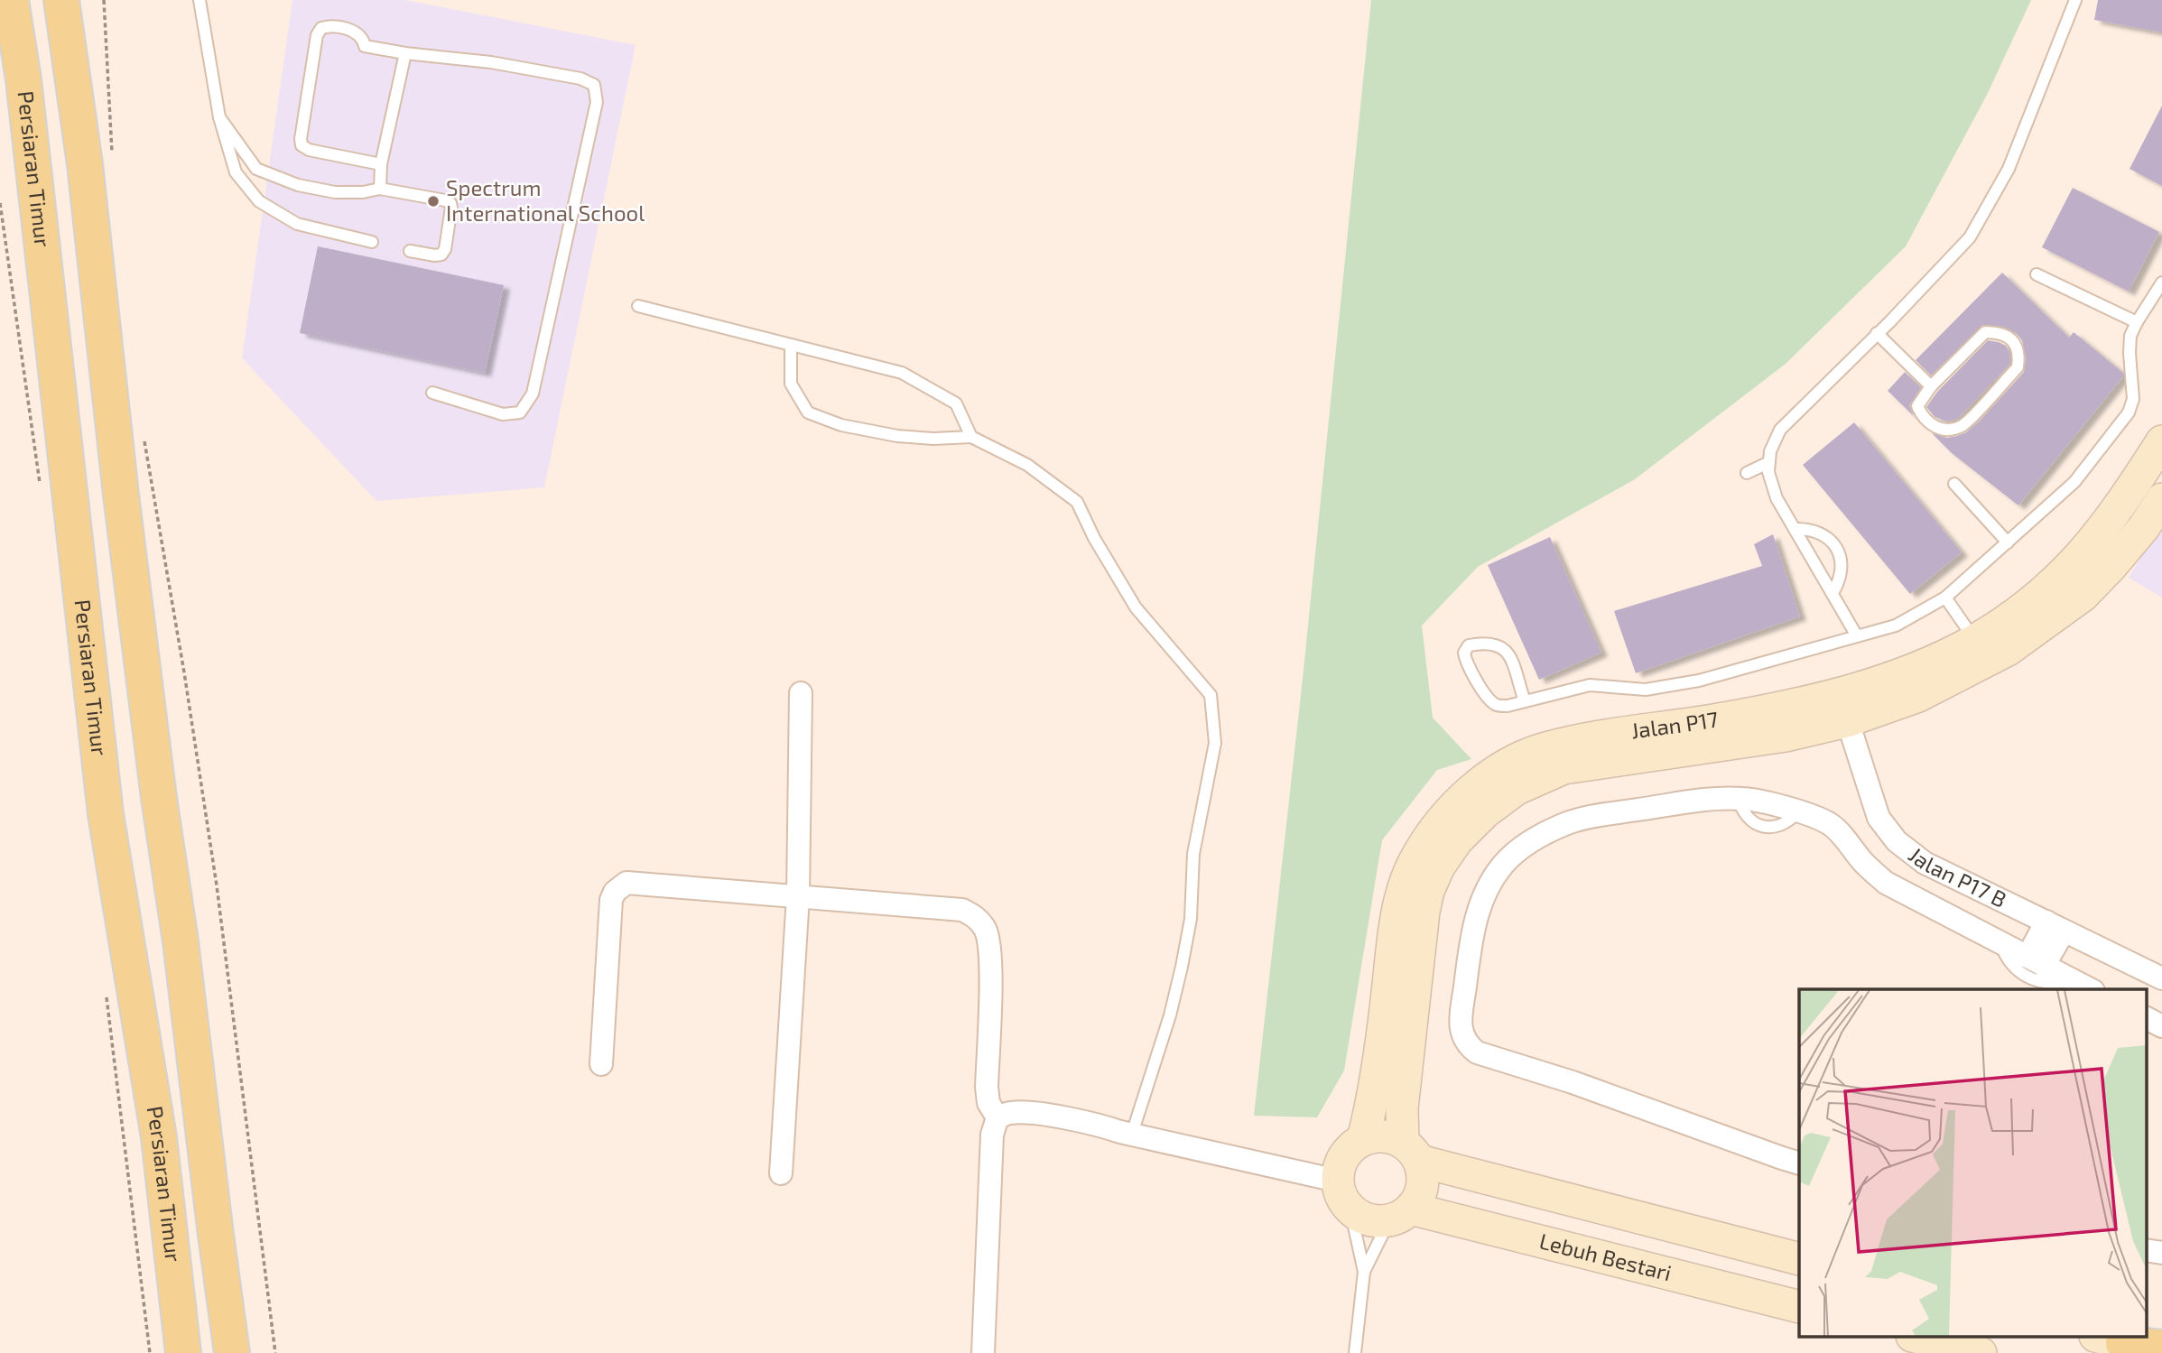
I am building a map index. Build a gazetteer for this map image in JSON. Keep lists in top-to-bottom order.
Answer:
{
  "streets": {
    "main road": ["Persiaran Timur"],
    "street": ["Jalan P17", "Jalan P17 B", "Lebuh Bestari"]
  },
  "crossings": [
    ["Jalan P17", "Jalan P17 B"],
    ["Jalan P17", "Lebuh Bestari"]
  ],
  "places": ["Spectrum International School"]
}
